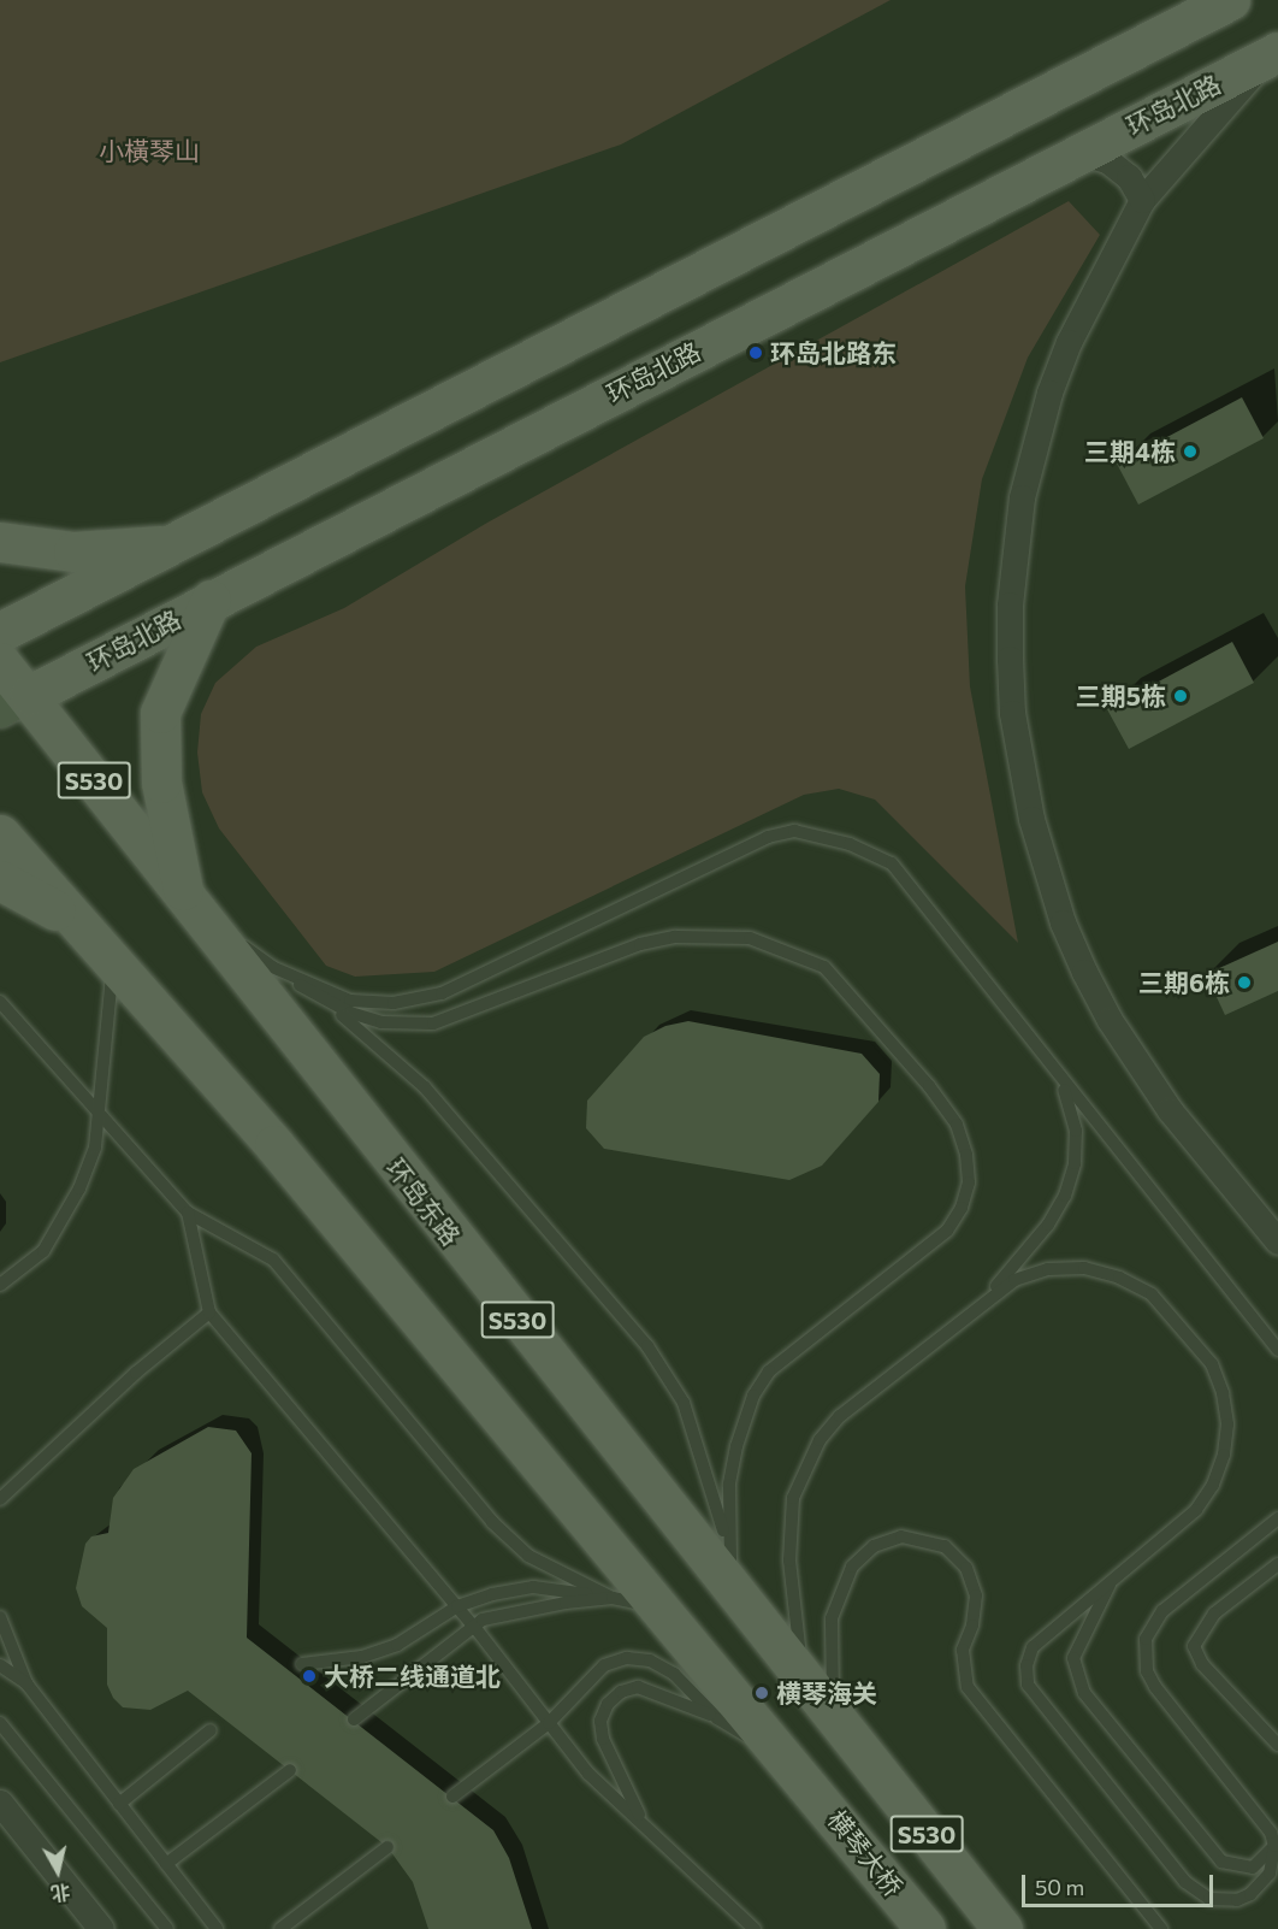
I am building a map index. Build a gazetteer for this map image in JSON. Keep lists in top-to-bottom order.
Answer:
{
  "streets": {
    "main road": [
      "环岛北路",
      "S530",
      "环岛东路",
      "横琴大桥"
    ]
  },
  "crossings": [
    ["环岛北路", "环岛东路"],
    ["S530", "环岛东路"],
    ["S530", "横琴大桥"]
  ],
  "parks": ["小橫琴山"],
  "places": [
    "环岛北路东",
    "三期4栋",
    "三期5栋",
    "三期6栋",
    "大桥二线通道北",
    "横琴海关"
  ],
  "scale_bar": "50 m",
  "north": "bottom"
}
